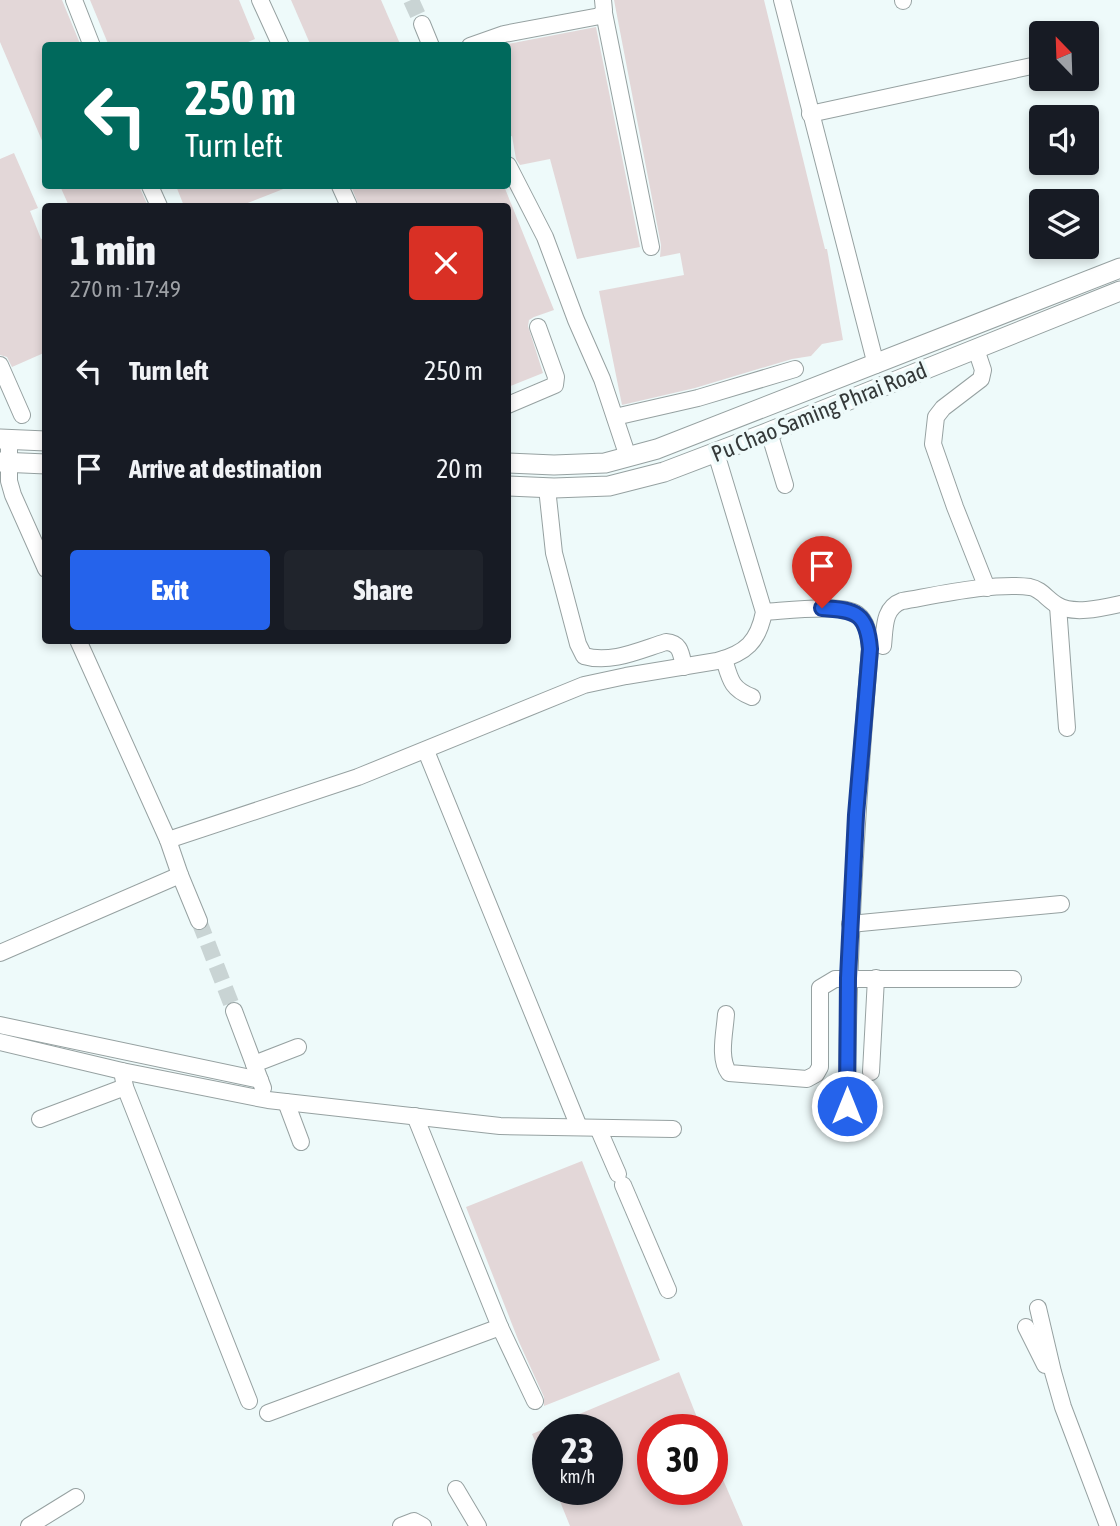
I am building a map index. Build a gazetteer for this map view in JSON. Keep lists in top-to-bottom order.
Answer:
{
  "streets": {
    "main road": ["Pu Chao Saming Phrai Road"]
  },
  "north": "top left",
  "page": {
    "turn": ["250 m", "Turn left"],
    "heading": ["1 min", "270 m · 17:49"],
    "list": [
      {
        "name": "Turn left",
        "value": "250 m"
      },
      {
        "name": "Arrive at destination",
        "value": "20 m"
      }
    ],
    "buttons": ["Exit", "Share"],
    "speed": "23 km/h",
    "limit": "30"
  }
}
